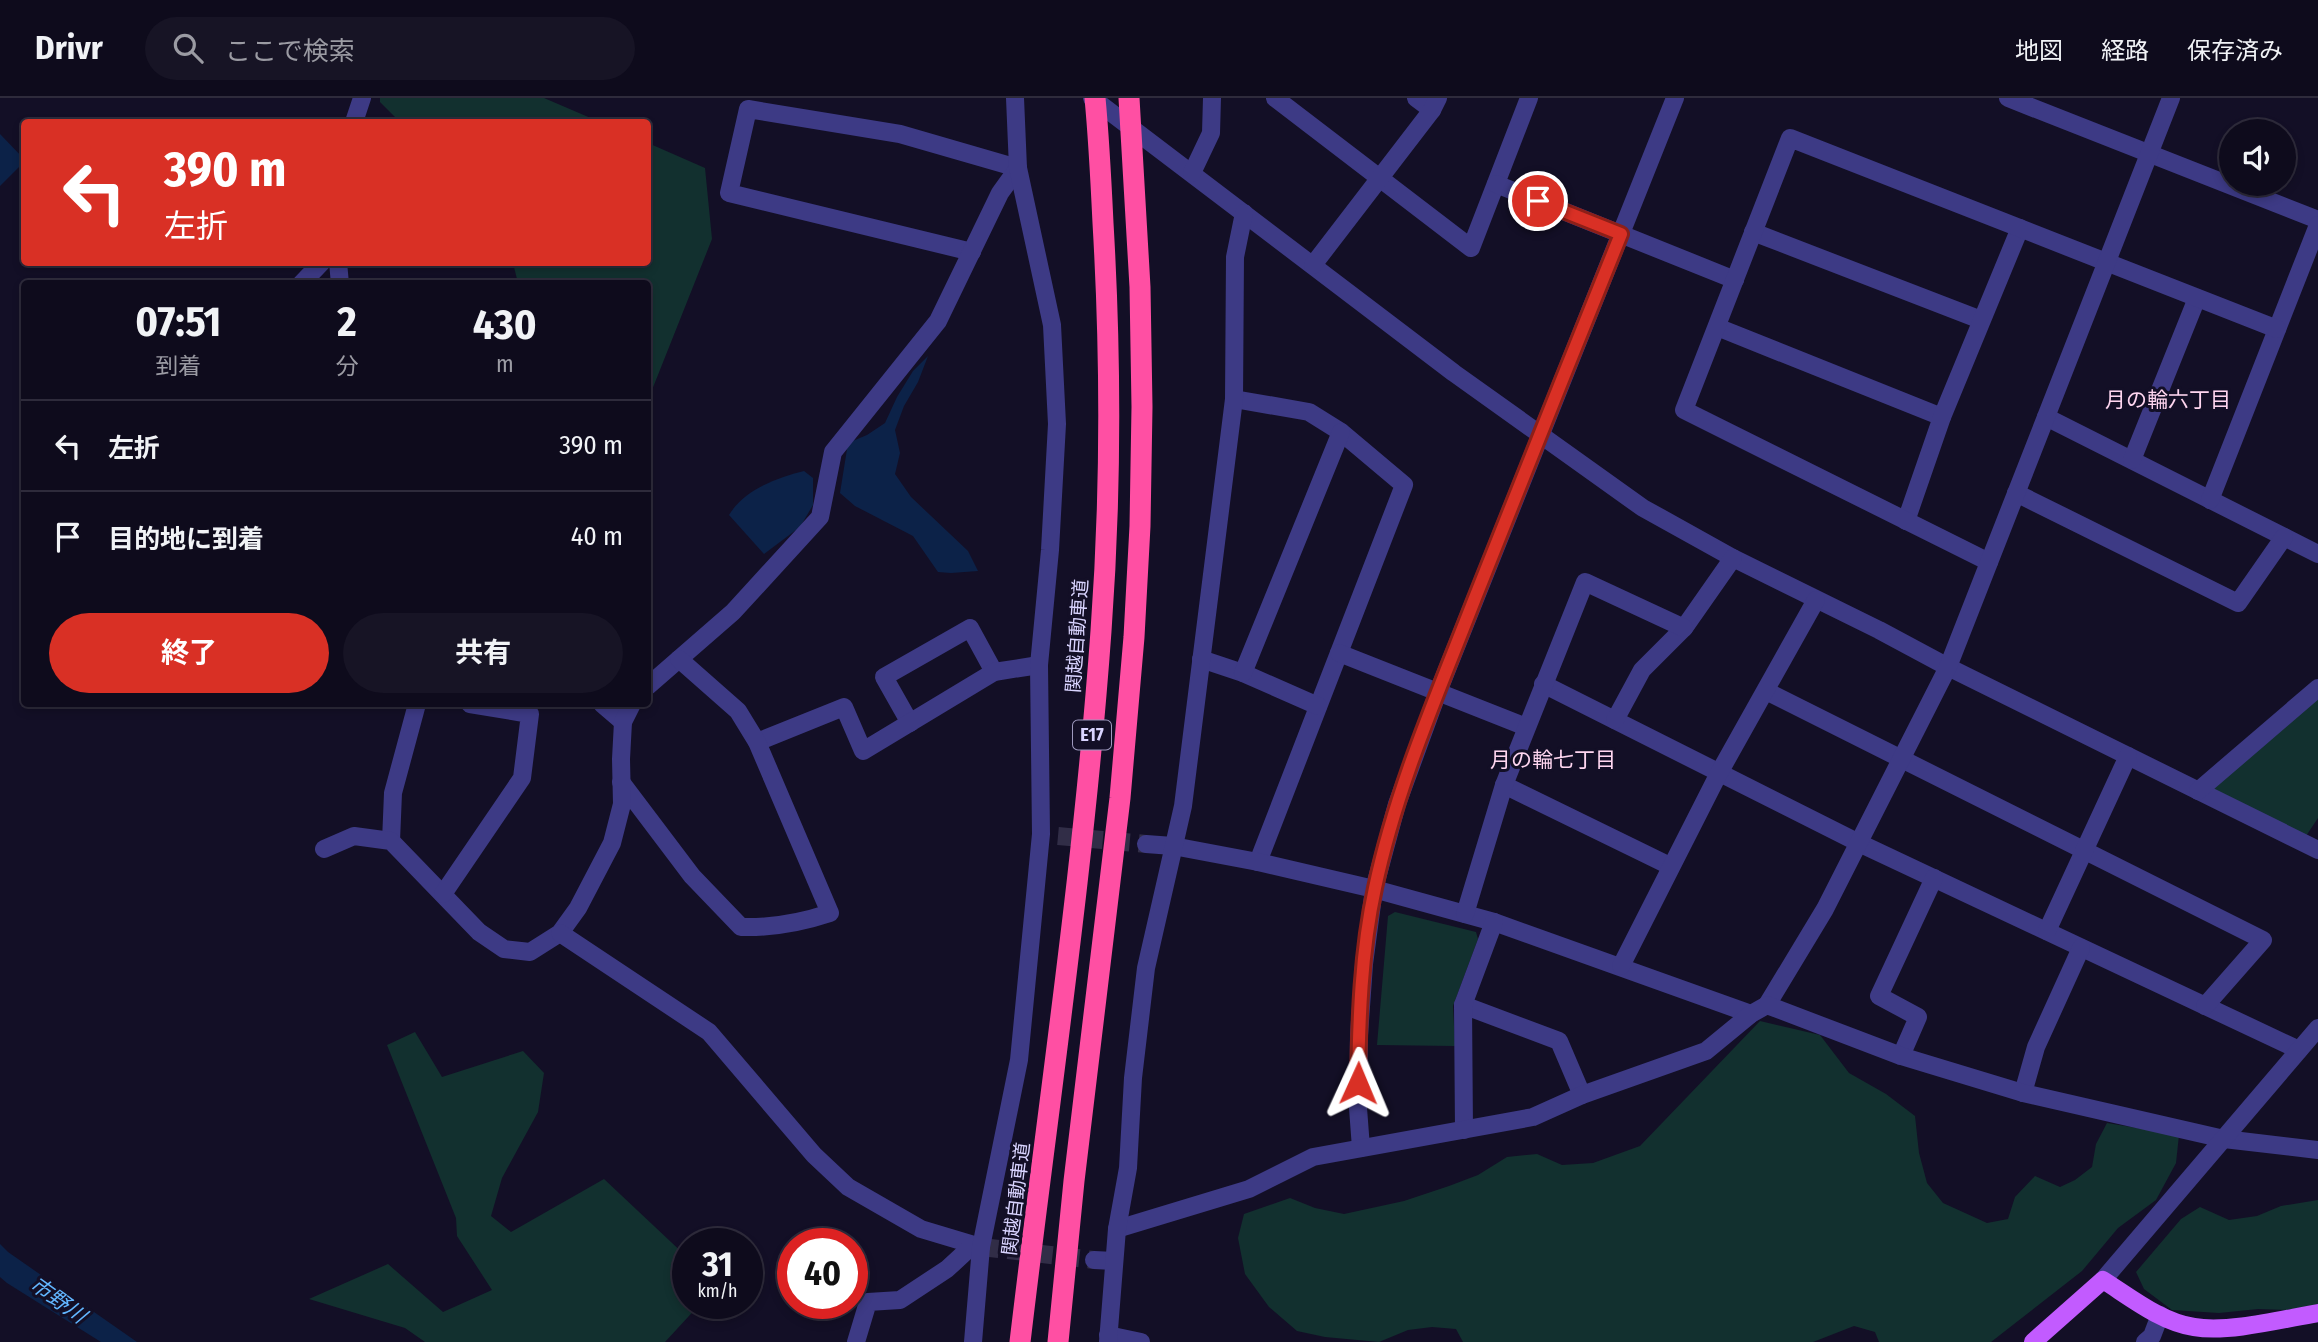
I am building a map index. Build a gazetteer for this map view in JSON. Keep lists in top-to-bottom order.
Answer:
{
  "streets": {
    "highway": ["関越自動車道", "E17"]
  },
  "districts": ["月の輪六丁目", "月の輪七丁目"],
  "water": ["市野川"],
  "page": {
    "header": "Drivr",
    "search": "ここで検索",
    "nav": ["地図", "経路", "保存済み"],
    "turn": ["390 m", "左折"],
    "eta": [
      "07:51",
      "到着",
      "2",
      "分",
      "430",
      "m"
    ],
    "list": [
      {
        "name": "左折",
        "value": "390 m"
      },
      {
        "name": "目的地に到着",
        "value": "40 m"
      }
    ],
    "buttons": ["終了", "共有"],
    "speed": "31 km/h",
    "limit": "40"
  }
}
